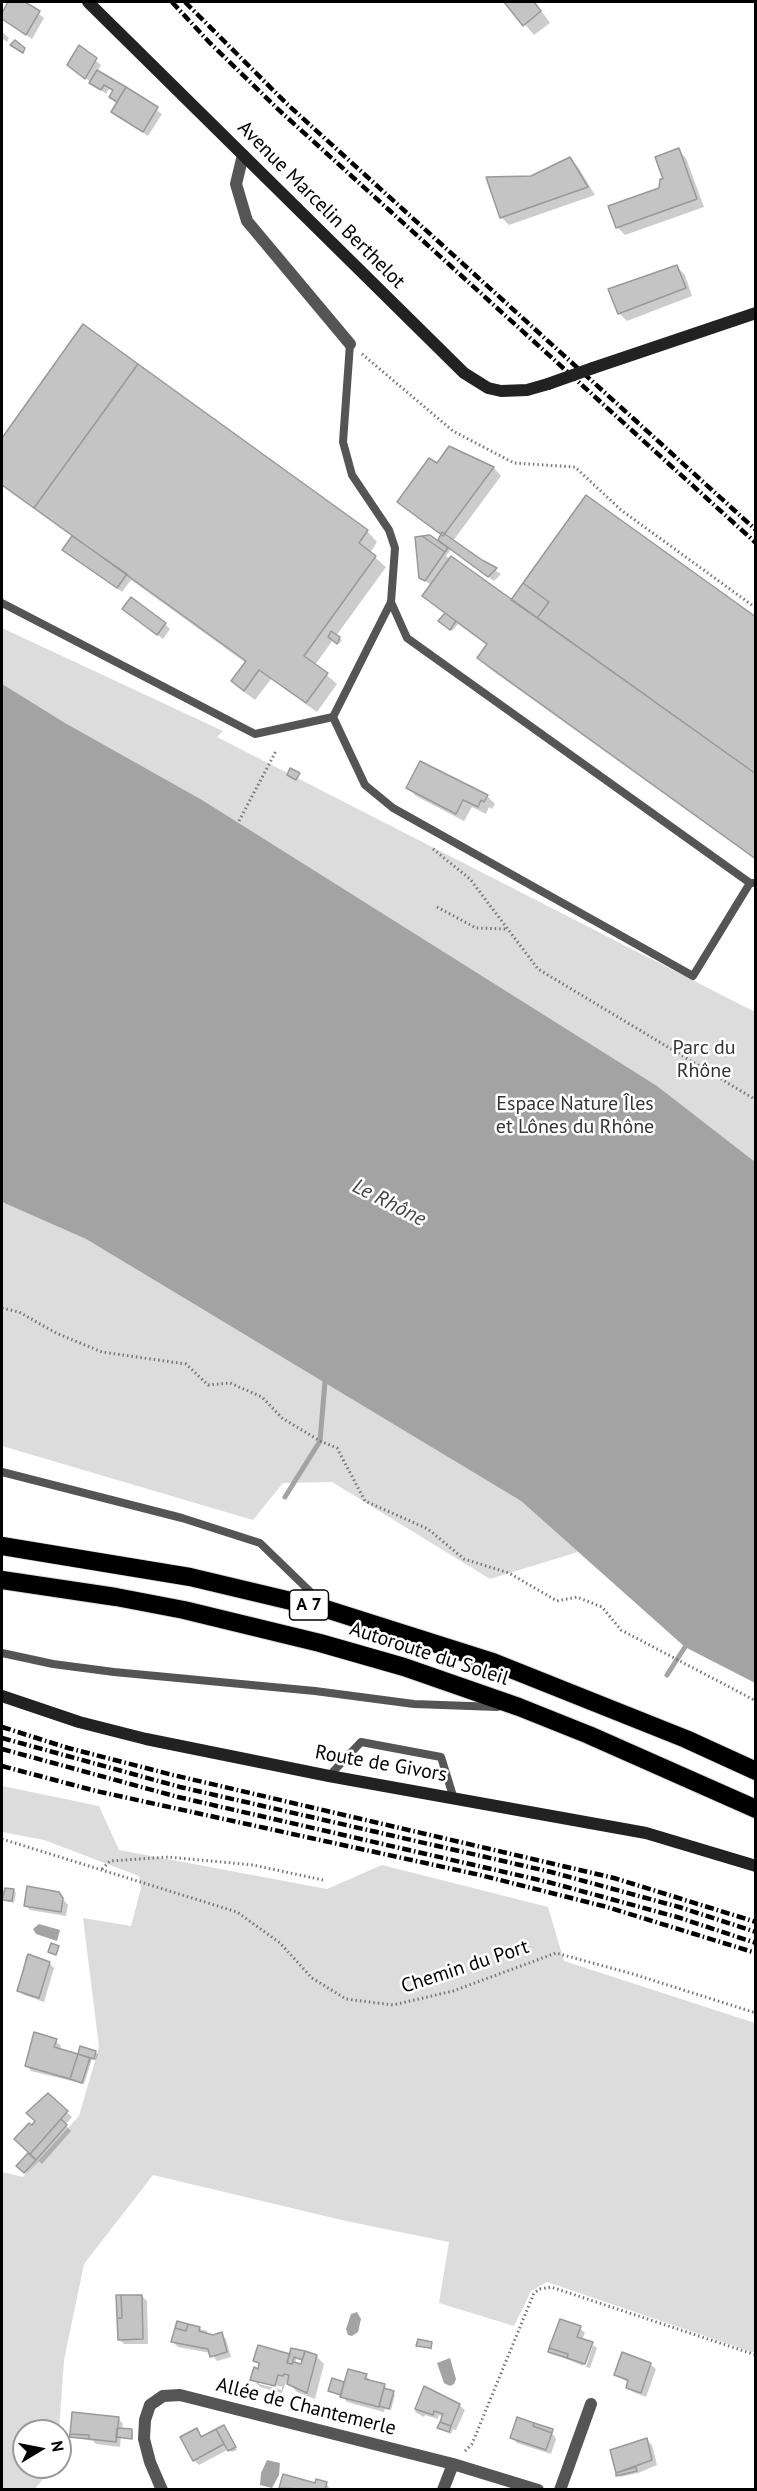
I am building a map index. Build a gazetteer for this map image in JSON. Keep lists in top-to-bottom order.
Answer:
{
  "streets": {
    "highway": ["A 7", "Autoroute du Soleil"],
    "street": ["Avenue Marcelin Berthelot", "Route de Givors", "Allée de Chantemerle"],
    "path": ["Chemin du Port"]
  },
  "water": ["Le Rhône"],
  "parks": ["Parc du Rhône", "Espace Nature Îles et Lônes du Rhône"],
  "north": "right"
}
